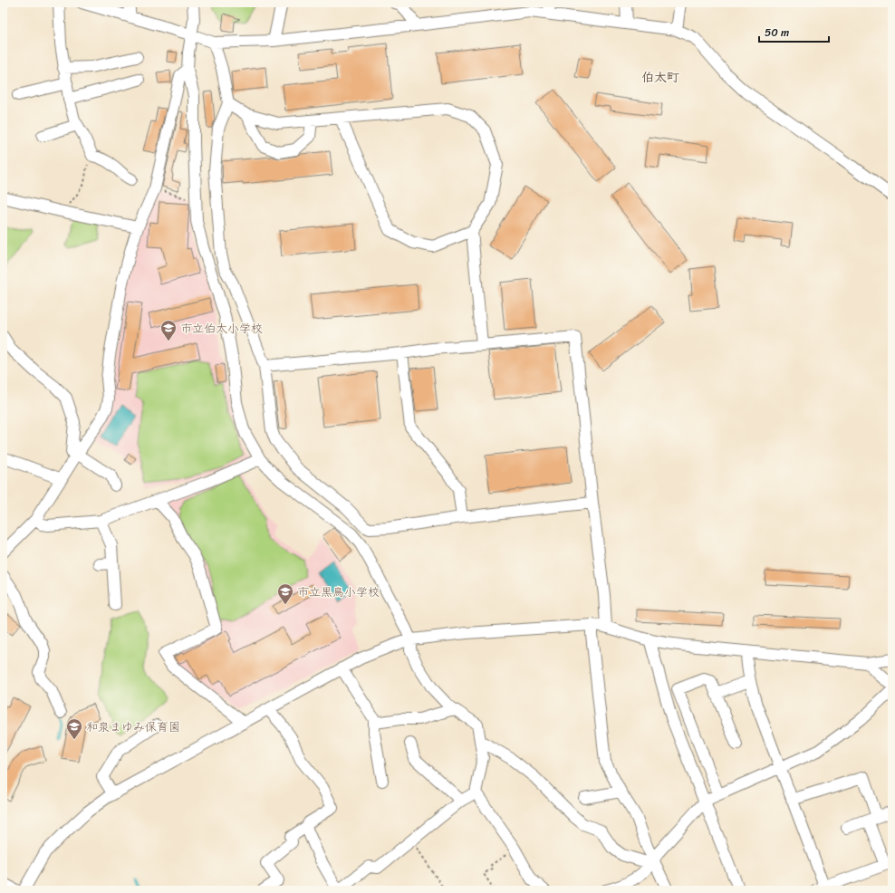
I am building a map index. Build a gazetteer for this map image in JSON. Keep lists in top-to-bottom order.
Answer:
{
  "districts": ["伯太町"],
  "places": {
    "school or university": ["市立伯太小学校", "市立黒鳥小学校", "和泉まゆみ保育園"]
  },
  "scale_bar": "50 m"
}
